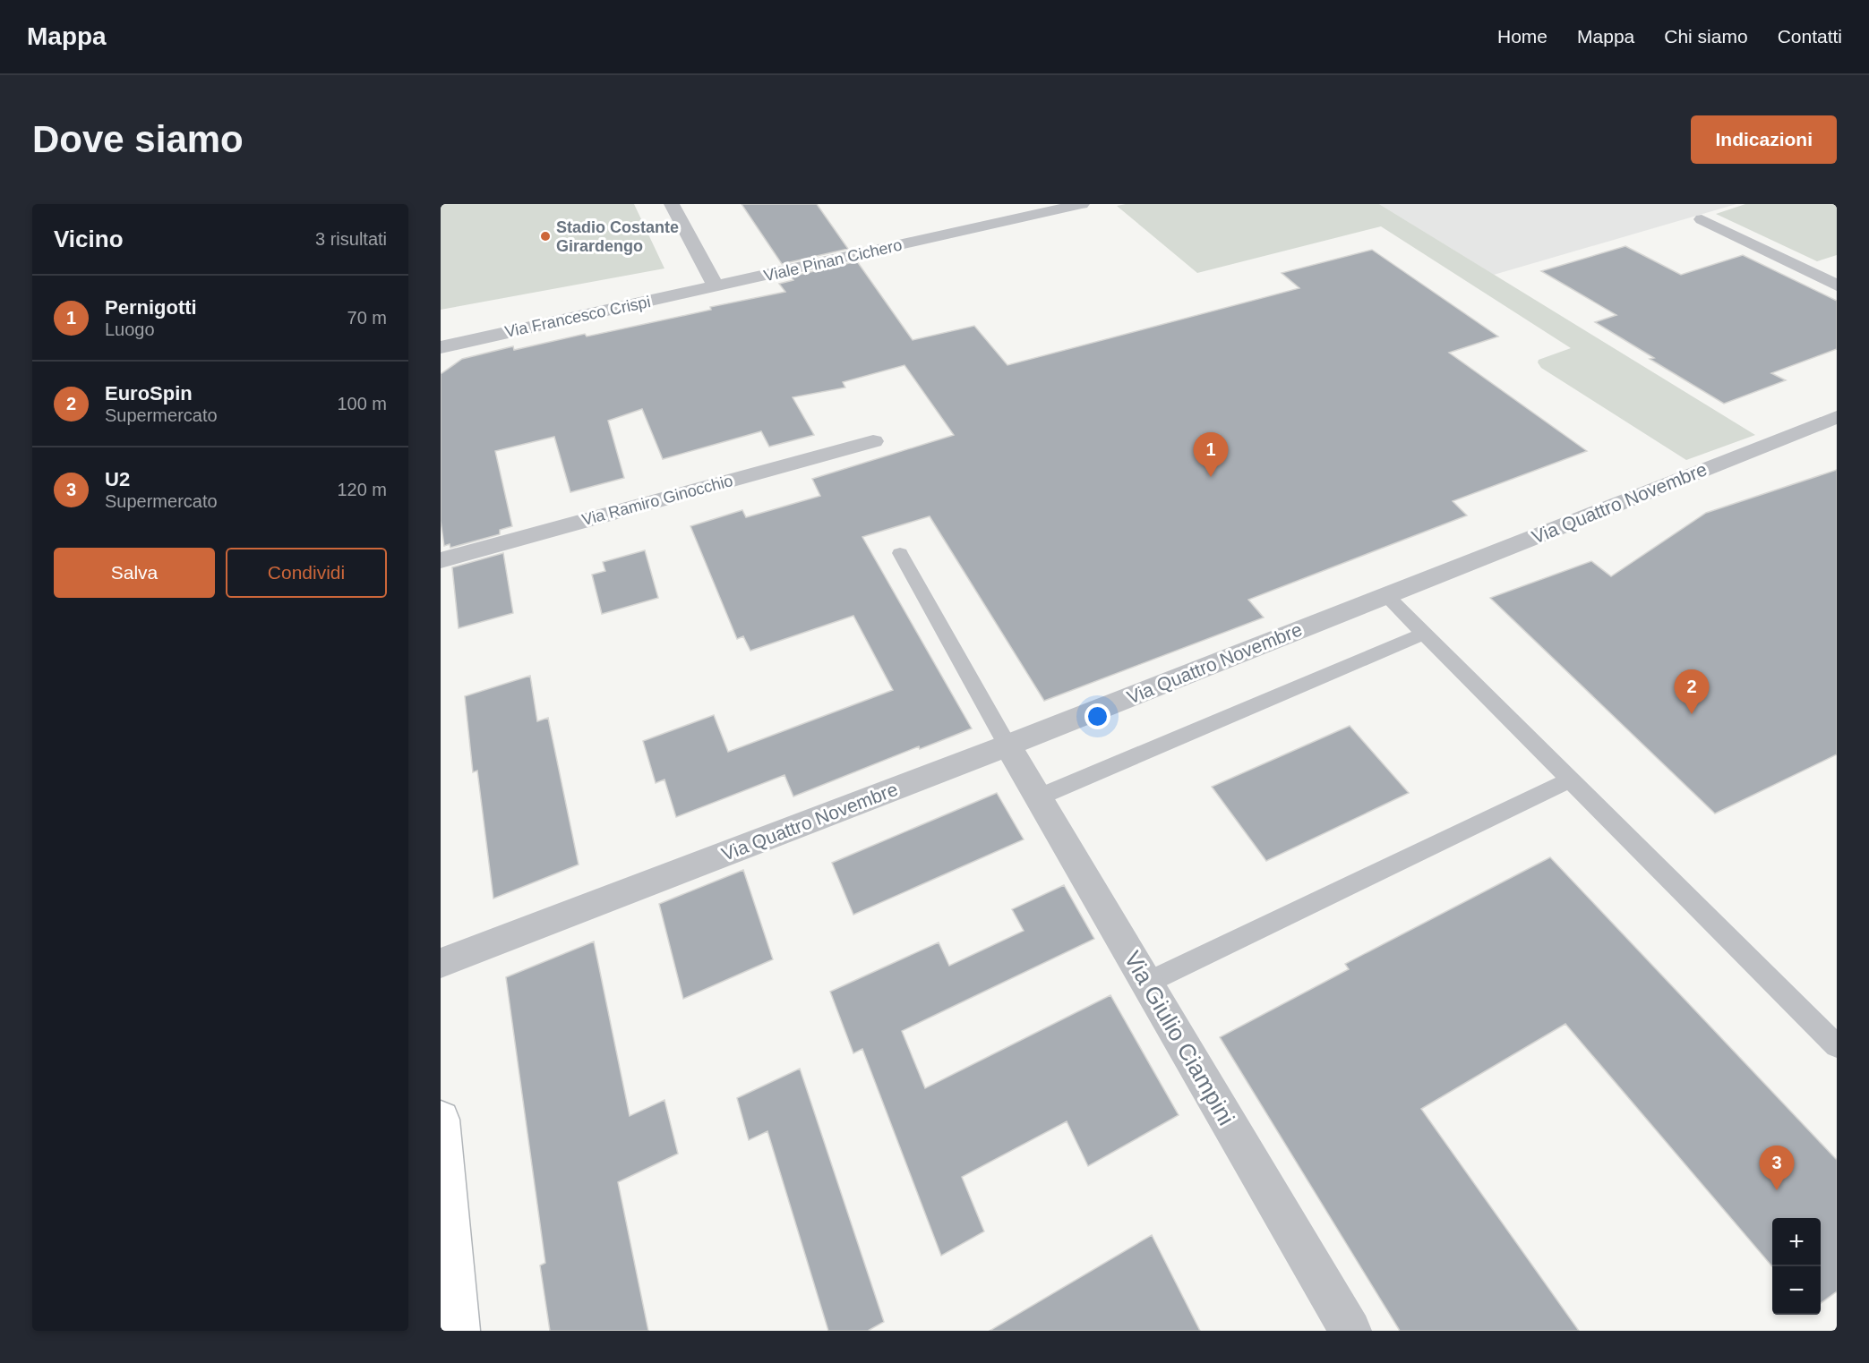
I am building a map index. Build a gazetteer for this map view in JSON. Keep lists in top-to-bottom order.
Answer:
{
  "streets": {
    "street": [
      "Viale Pinan Cichero",
      "Via Francesco Crispi",
      "Via Ramiro Ginocchio",
      "Via Quattro Novembre",
      "Via Giulio Ciampini"
    ]
  },
  "crossings": [
    ["Viale Pinan Cichero", "Via Francesco Crispi"],
    ["Via Quattro Novembre", "Via Giulio Ciampini"]
  ],
  "places": ["Stadio Costante Girardengo"],
  "page": {
    "header": "Mappa",
    "nav": [
      "Home",
      "Mappa",
      "Chi siamo",
      "Contatti"
    ],
    "buttons": [
      "Indicazioni",
      ["Salva", "Condividi"]
    ],
    "title": "Dove siamo",
    "heading": ["Vicino", "3 risultati"],
    "list": [
      {
        "mark": "1",
        "name": "Pernigotti",
        "note": "Luogo",
        "value": "70 m"
      },
      {
        "mark": "2",
        "name": "EuroSpin",
        "note": "Supermercato",
        "value": "100 m"
      },
      {
        "mark": "3",
        "name": "U2",
        "note": "Supermercato",
        "value": "120 m"
      }
    ],
    "pins": ["1", "2", "3"],
    "map_buttons": ["+", "−"]
  }
}
